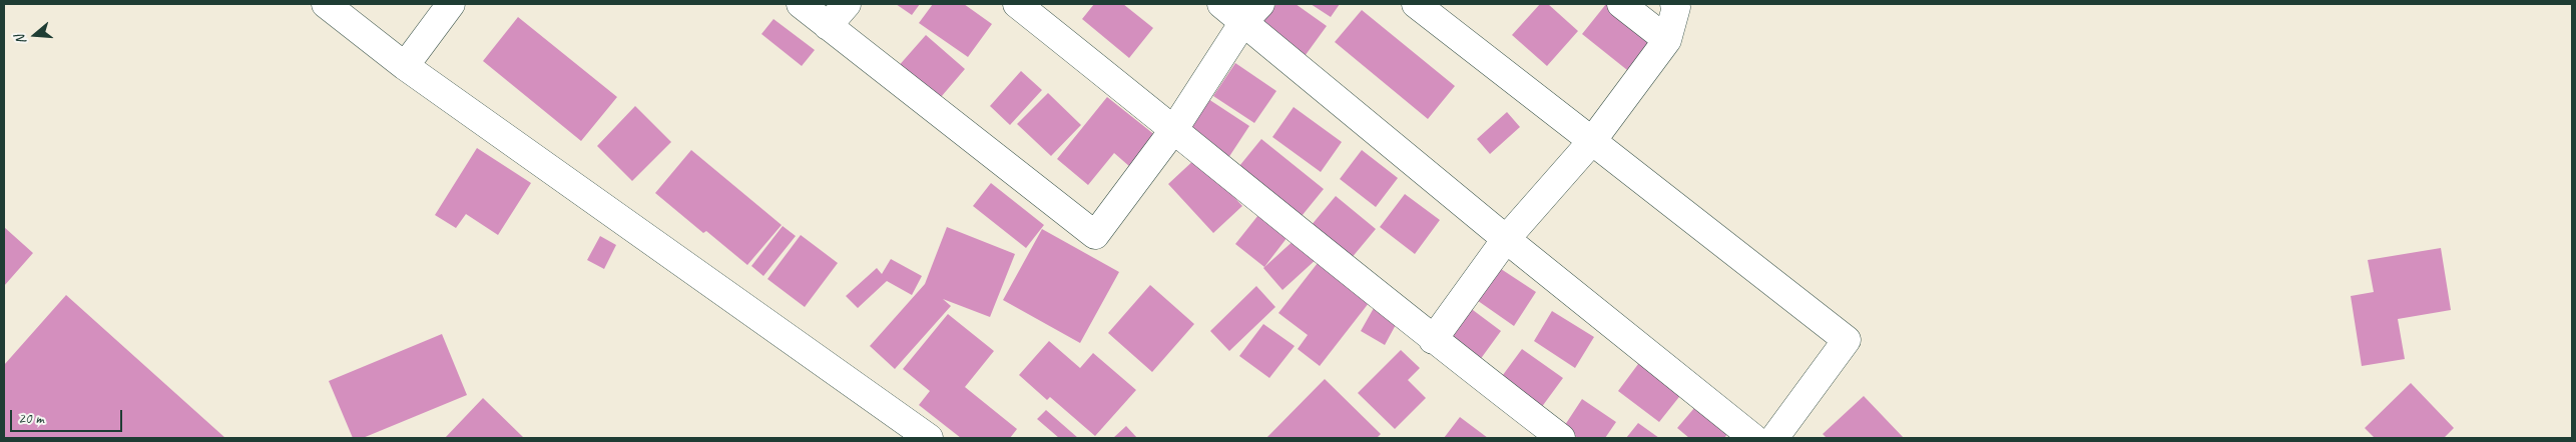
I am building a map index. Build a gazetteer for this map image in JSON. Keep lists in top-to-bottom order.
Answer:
{
  "scale_bar": "20 m",
  "north": "left"
}
